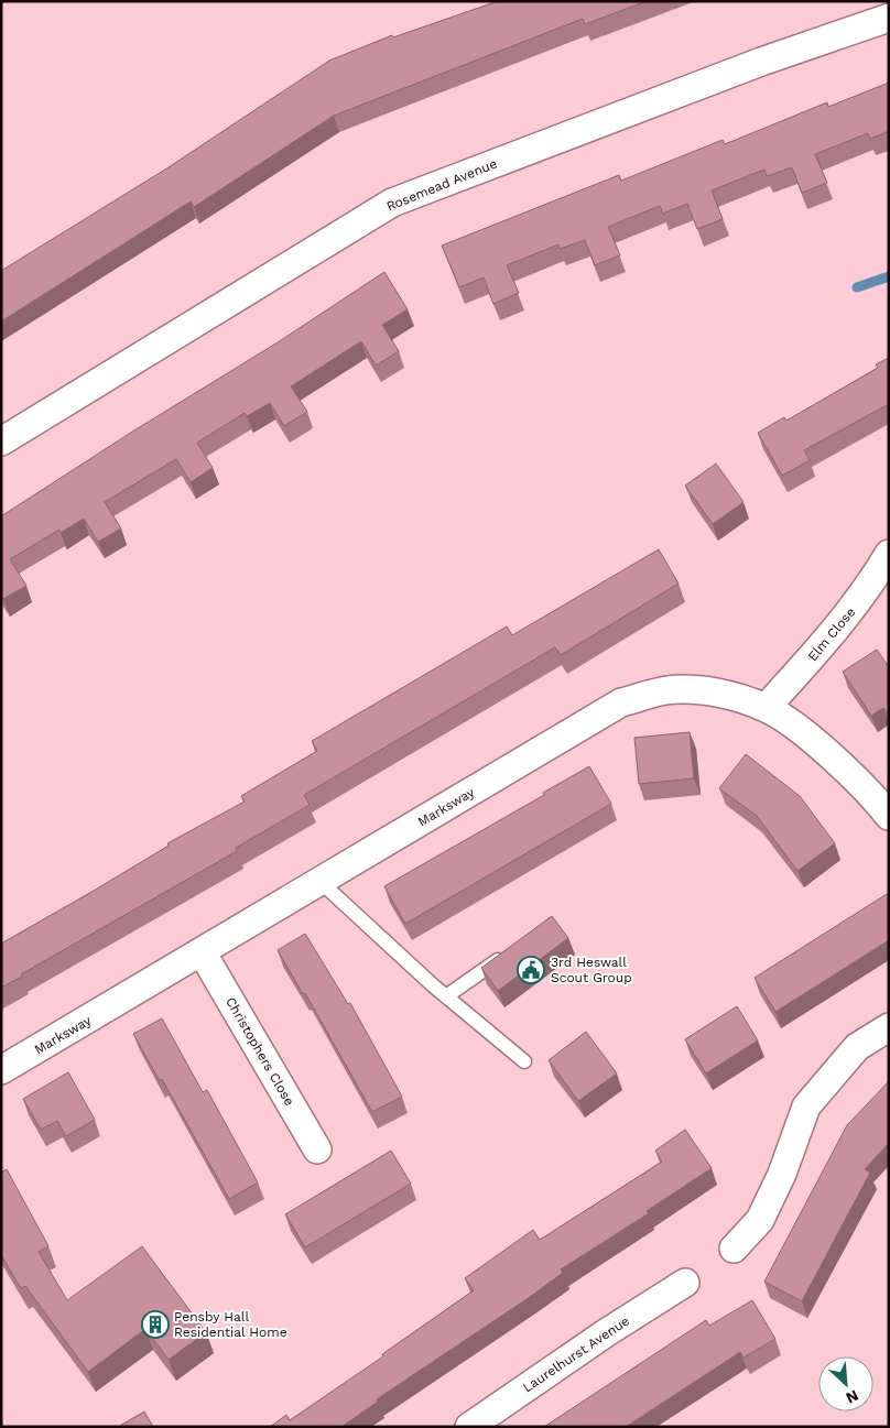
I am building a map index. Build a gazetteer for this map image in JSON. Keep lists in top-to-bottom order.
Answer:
{
  "streets": {
    "street": [
      "Rosemead Avenue",
      "Elm Close",
      "Marksway",
      "Christophers Close",
      "Laurelhurst Avenue"
    ]
  },
  "crossings": [
    ["Elm Close", "Marksway"],
    ["Marksway", "Christophers Close"]
  ],
  "places": {
    "public building": ["3rd Heswall Scout Group"],
    "building": ["Pensby Hall Residential Home"]
  },
  "north": "bottom right"
}
